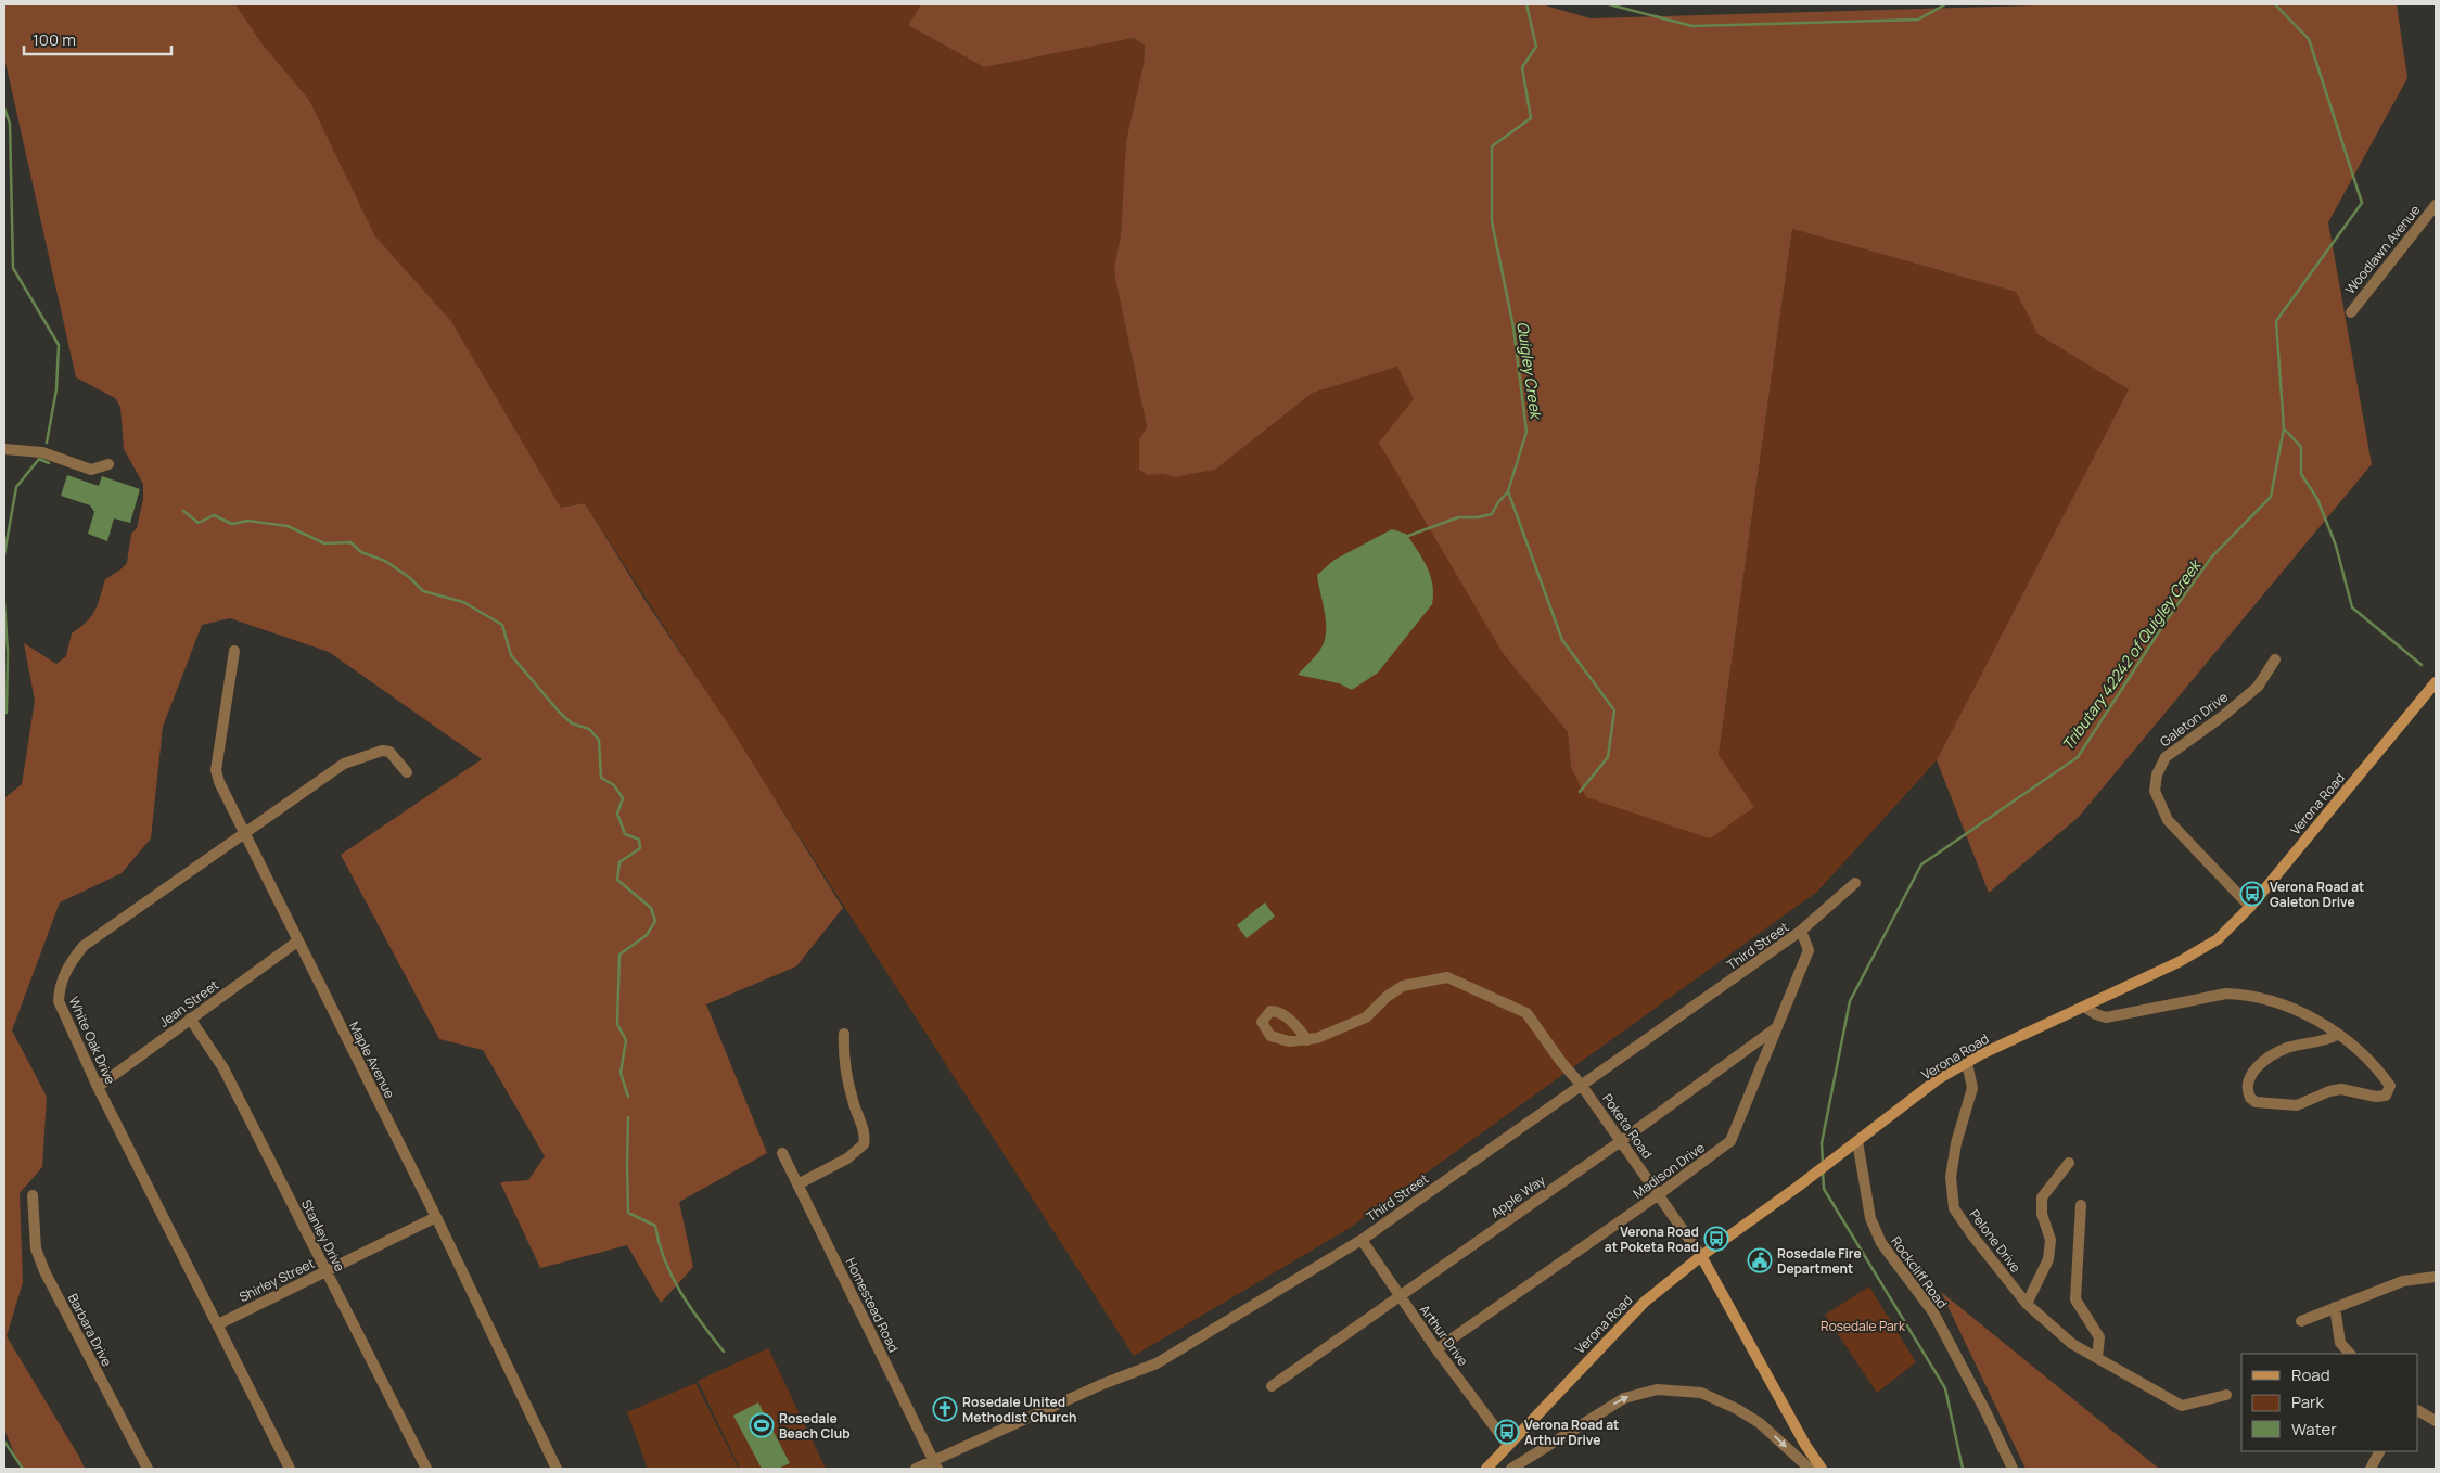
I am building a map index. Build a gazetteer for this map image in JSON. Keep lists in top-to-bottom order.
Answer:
{
  "streets": {
    "street": [
      "Woodlawn Avenue",
      "Galeton Drive",
      "Verona Road",
      "Third Street",
      "Jean Street",
      "White Oak Drive",
      "Maple Avenue",
      "Poketa Road",
      "Madison Drive",
      "Apple Way",
      "Stanley Drive",
      "Pelone Drive",
      "Rockcliff Road",
      "Shirley Street",
      "Homestead Road",
      "Barbara Drive",
      "Arthur Drive"
    ]
  },
  "crossings": [
    ["Galeton Drive", "Verona Road"],
    ["Verona Road", "Poketa Road"],
    ["Verona Road", "Pelone Drive"],
    ["Verona Road", "Rockcliff Road"],
    ["Verona Road", "Arthur Drive"],
    ["Third Street", "Poketa Road"],
    ["Third Street", "Madison Drive"],
    ["Third Street", "Homestead Road"],
    ["Third Street", "Arthur Drive"],
    ["Jean Street", "White Oak Drive"],
    ["Jean Street", "Maple Avenue"],
    ["Jean Street", "Stanley Drive"],
    ["White Oak Drive", "Maple Avenue"],
    ["White Oak Drive", "Shirley Street"],
    ["Maple Avenue", "Shirley Street"],
    ["Poketa Road", "Madison Drive"],
    ["Poketa Road", "Apple Way"],
    ["Madison Drive", "Apple Way"],
    ["Madison Drive", "Arthur Drive"],
    ["Apple Way", "Arthur Drive"],
    ["Stanley Drive", "Shirley Street"]
  ],
  "water": ["Quigley Creek", "Tributary 42242 of Quigley Creek"],
  "parks": ["Rosedale Park"],
  "places": {
    "bus stop": ["Verona Road at Galeton Drive", "Verona Road at Poketa Road", "Verona Road at Arthur Drive"],
    "public building": ["Rosedale Fire Department"],
    "church": ["Rosedale United Methodist Church"],
    "sports": ["Rosedale Beach Club"]
  },
  "legend": ["Road", "Park", "Water"],
  "scale_bar": "100 m"
}
